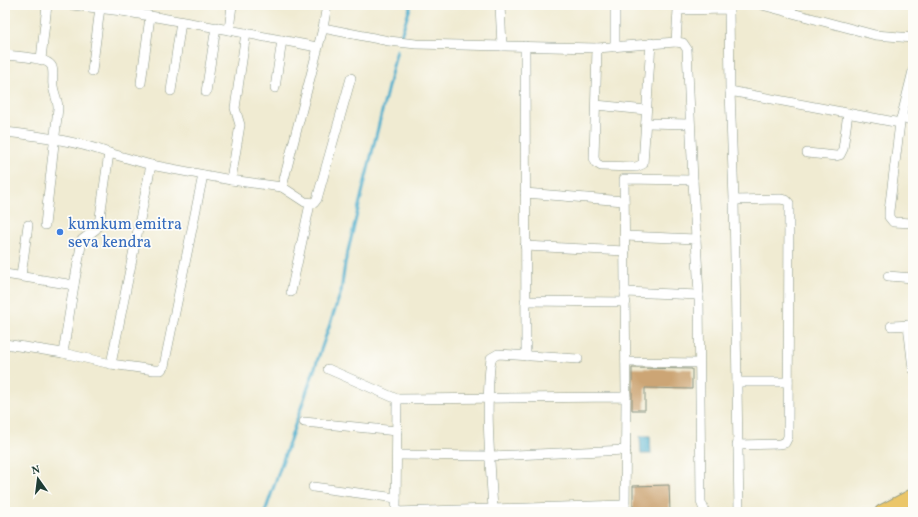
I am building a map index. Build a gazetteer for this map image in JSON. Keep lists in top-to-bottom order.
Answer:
{
  "places": ["kumkum emitra seva kendra"],
  "north": "top"
}
